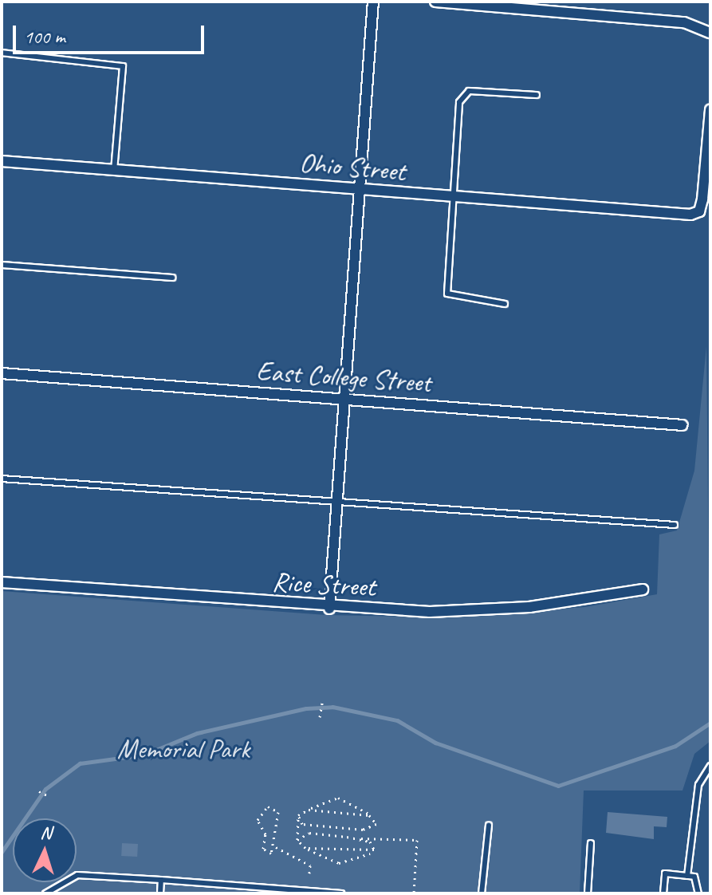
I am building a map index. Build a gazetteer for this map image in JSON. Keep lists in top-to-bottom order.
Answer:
{
  "streets": {
    "street": ["Ohio Street", "East College Street", "Rice Street"]
  },
  "parks": ["Memorial Park"],
  "scale_bar": "100 m",
  "north": "top"
}
